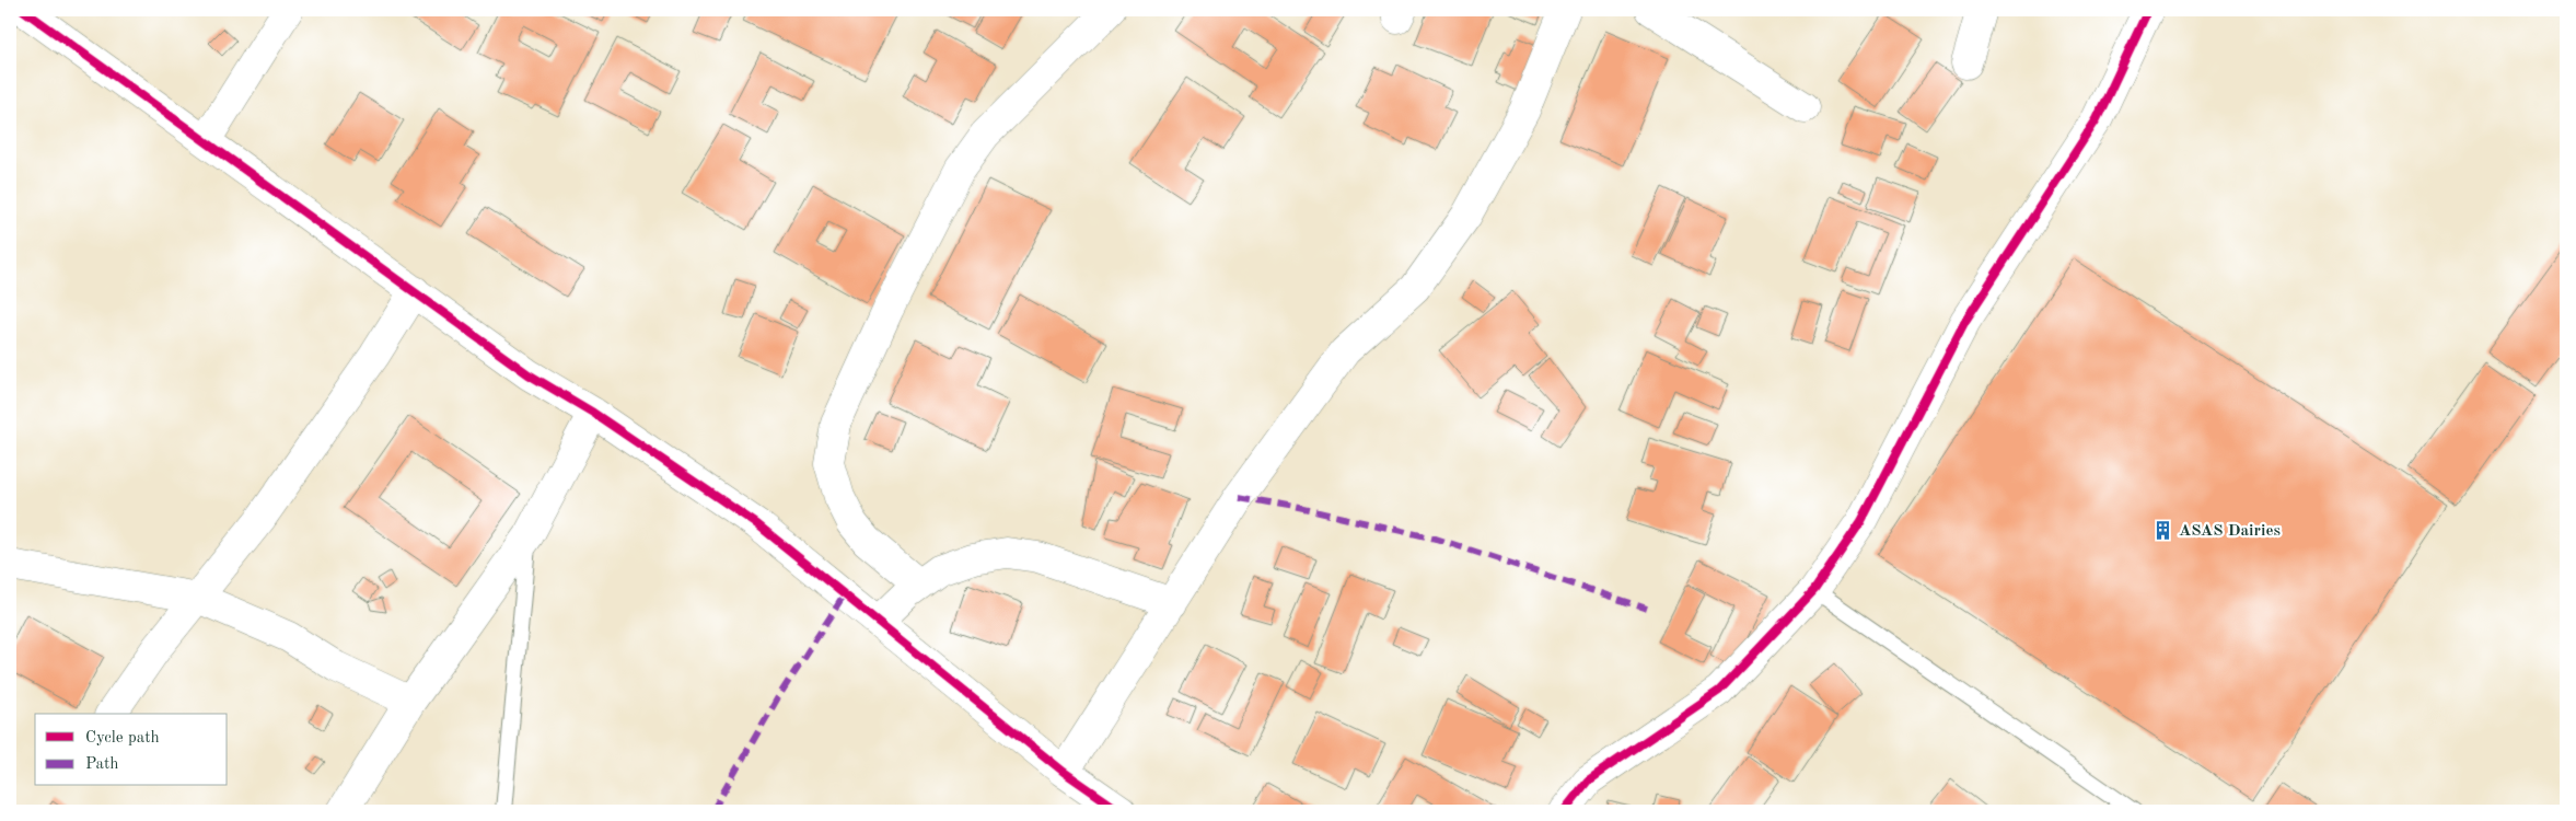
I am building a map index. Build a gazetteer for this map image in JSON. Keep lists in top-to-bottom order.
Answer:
{
  "places": {
    "building": ["ASAS Dairies"]
  },
  "legend": ["Cycle path", "Path"]
}
